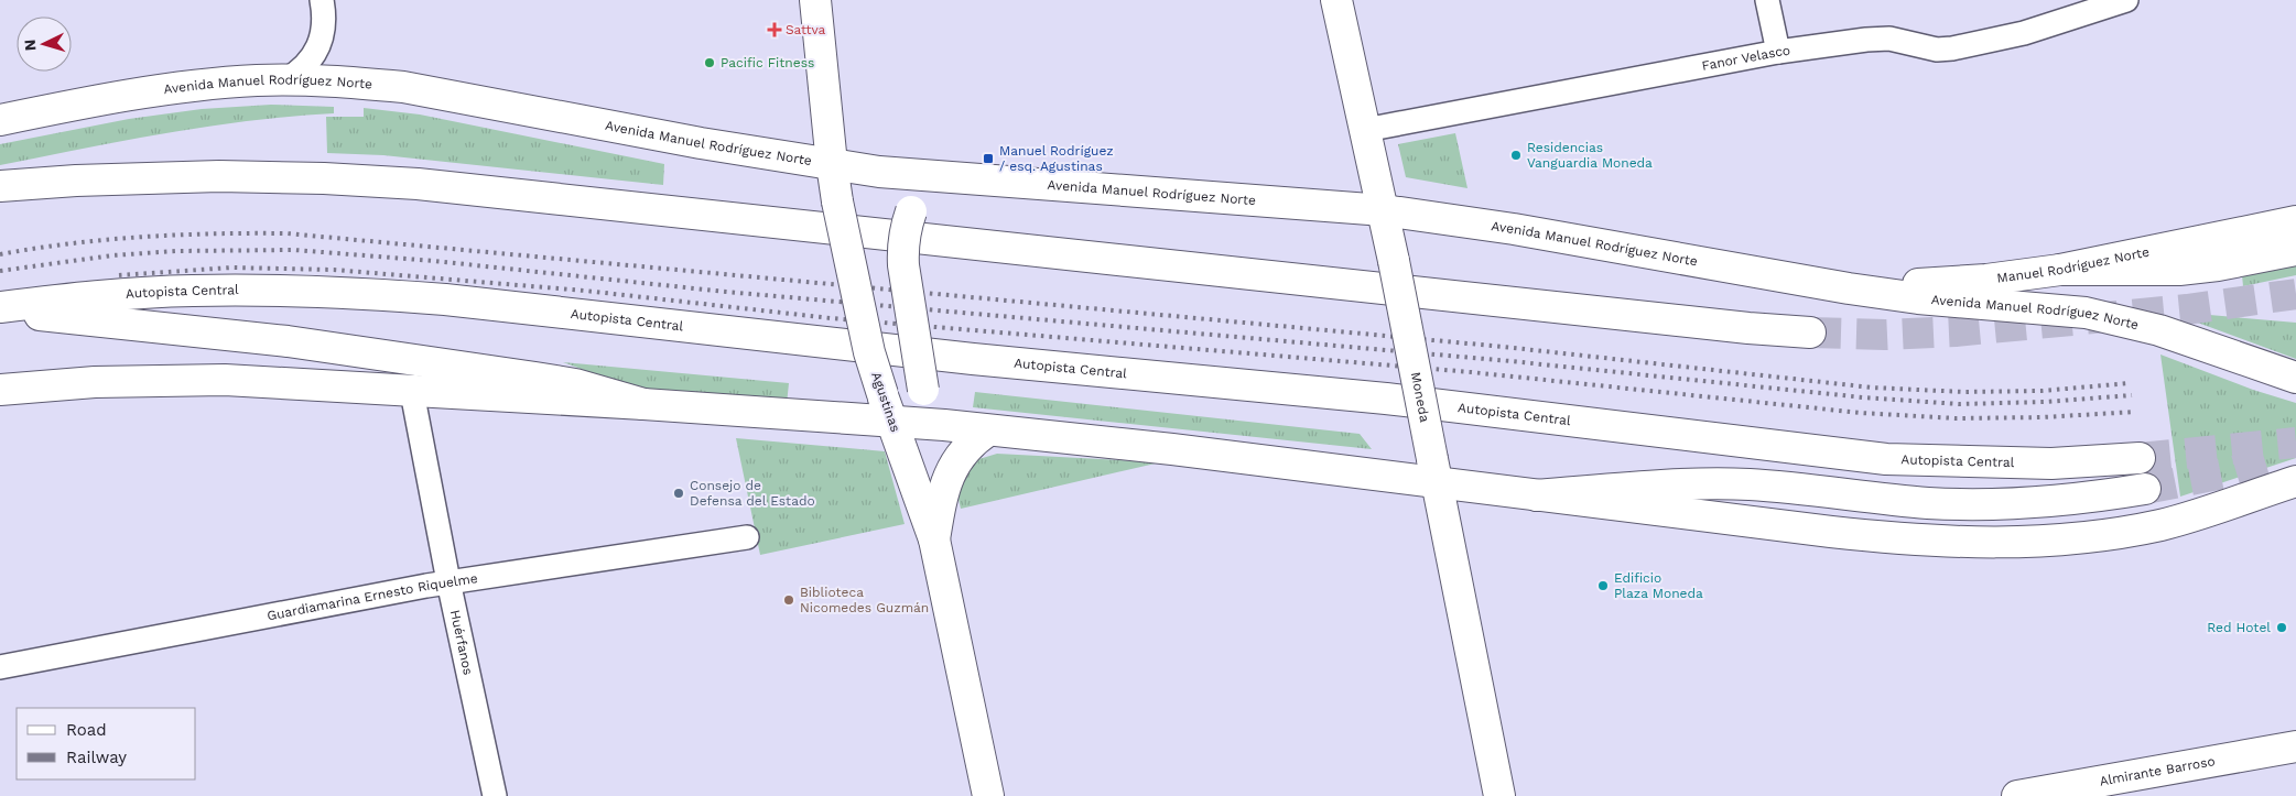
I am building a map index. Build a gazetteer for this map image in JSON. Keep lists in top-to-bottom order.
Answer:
{
  "streets": {
    "main road": [
      "Avenida Manuel Rodríguez Norte",
      "Manuel Rodríguez Norte",
      "Autopista Central",
      "Moneda",
      "Agustinas",
      "Almirante Barroso"
    ],
    "street": ["Fanor Velasco", "Guardiamarina Ernesto Riquelme", "Huérfanos"]
  },
  "crossings": [
    ["Fanor Velasco", "Moneda"],
    ["Avenida Manuel Rodríguez Norte", "Manuel Rodríguez Norte"],
    ["Avenida Manuel Rodríguez Norte", "Moneda"],
    ["Avenida Manuel Rodríguez Norte", "Agustinas"],
    ["Guardiamarina Ernesto Riquelme", "Huérfanos"]
  ],
  "places": {
    "health": ["Sattva"],
    "other": [
      "Pacific Fitness",
      "Residencias Vanguardia Moneda",
      "Consejo de Defensa del Estado",
      "Edificio Plaza Moneda",
      "Biblioteca Nicomedes Guzmán",
      "Red Hotel"
    ],
    "transit": ["Manuel Rodríguez / esq. Agustinas"]
  },
  "legend": ["Road", "Railway"],
  "north": "left"
}
